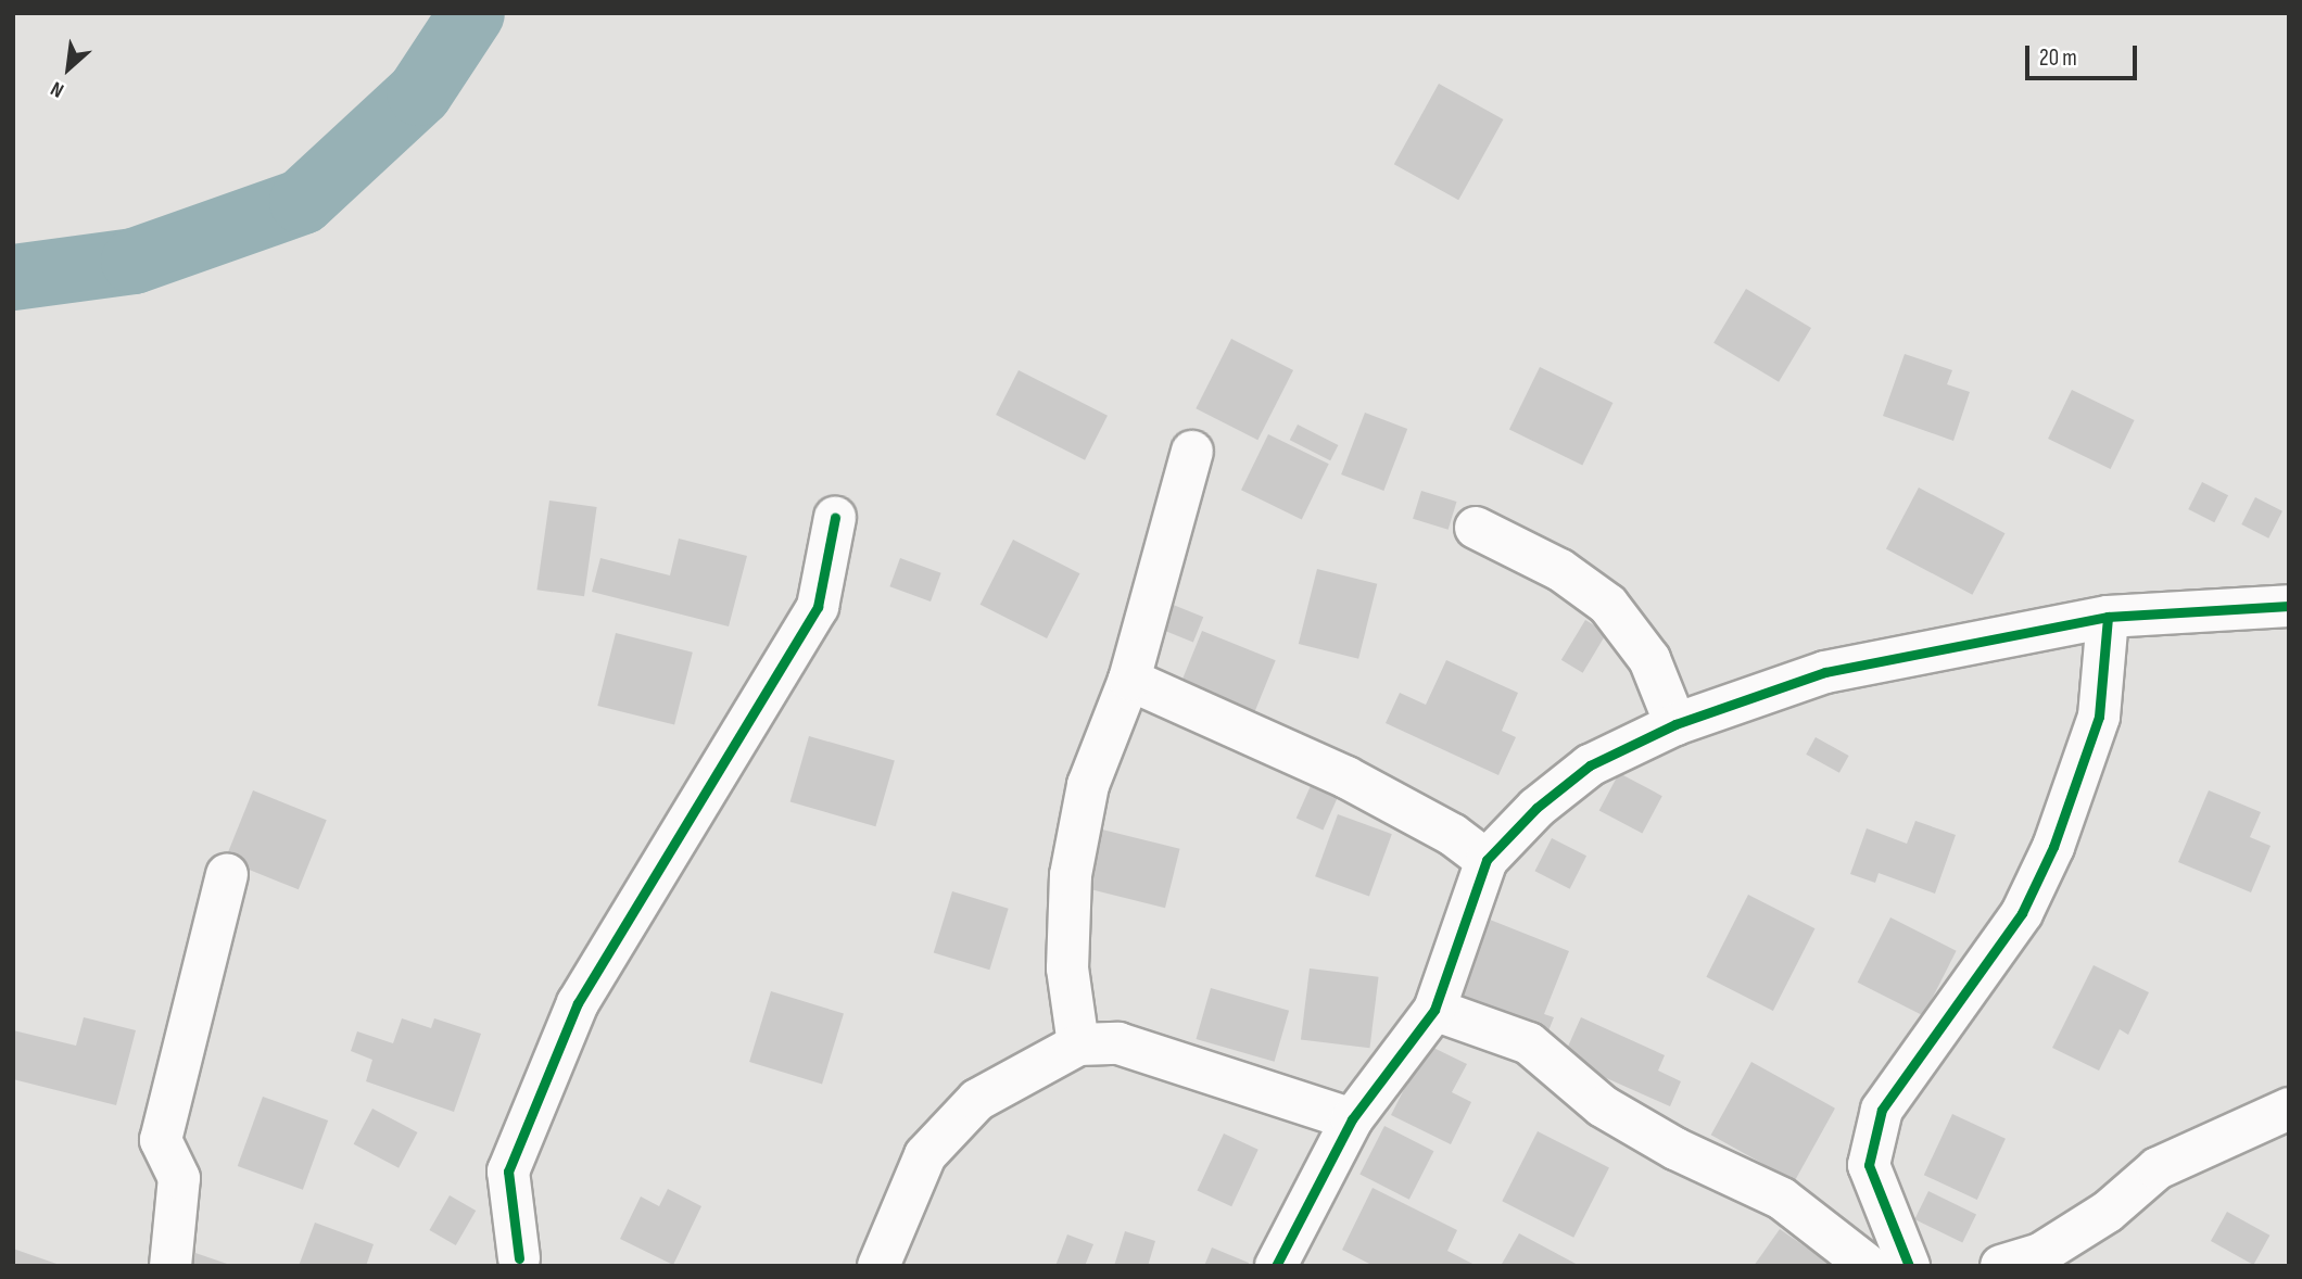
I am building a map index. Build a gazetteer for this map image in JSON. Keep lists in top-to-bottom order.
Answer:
{
  "scale_bar": "20 m",
  "north": "bottom left"
}
